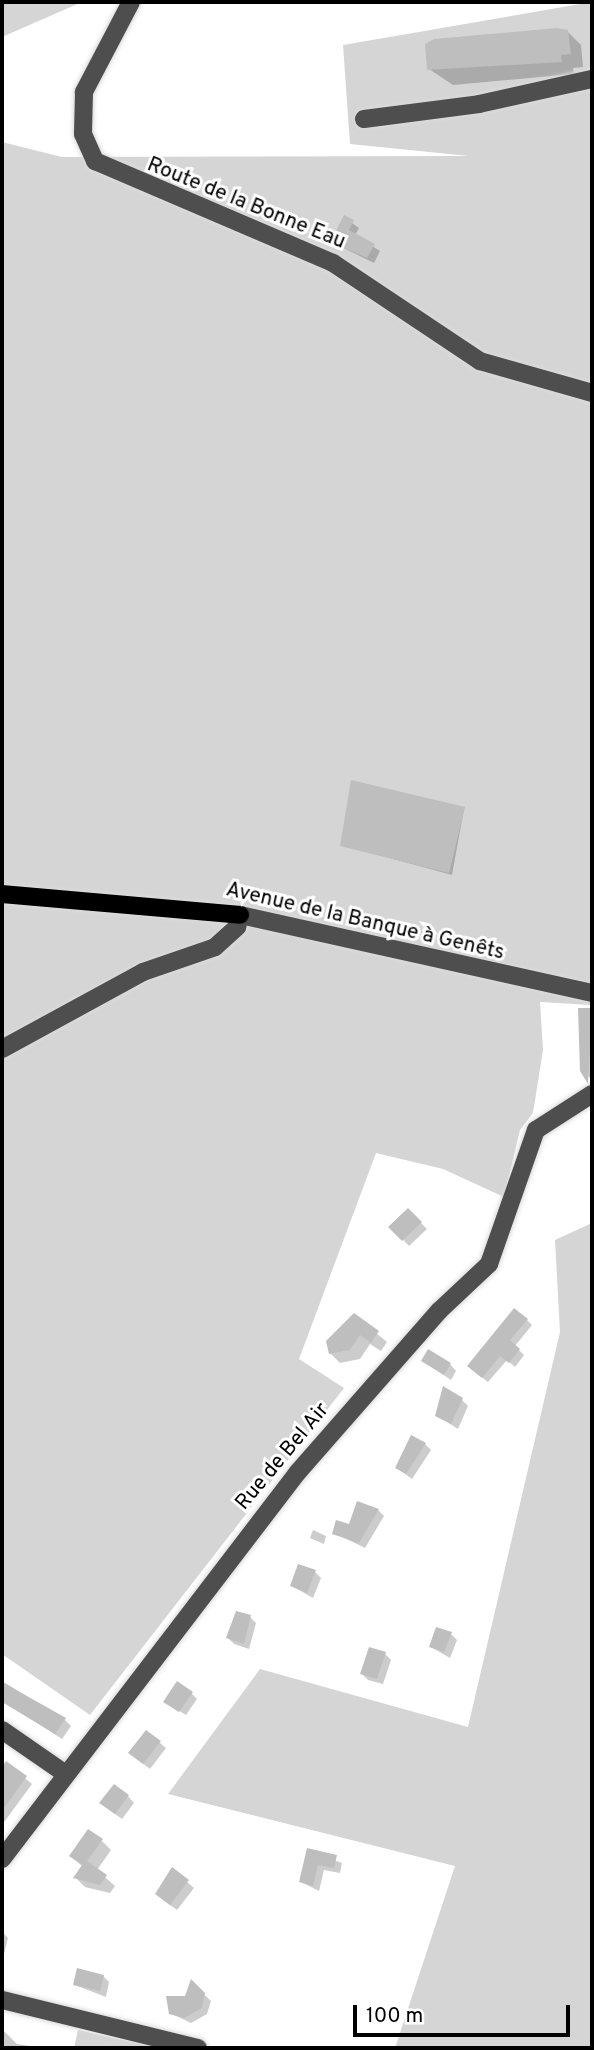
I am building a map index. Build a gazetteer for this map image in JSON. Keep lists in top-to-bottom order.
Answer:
{
  "streets": {
    "main road": ["Avenue de la Banque à Genêts"],
    "street": ["Route de la Bonne Eau", "Rue de Bel Air"]
  },
  "scale_bar": "100 m"
}
